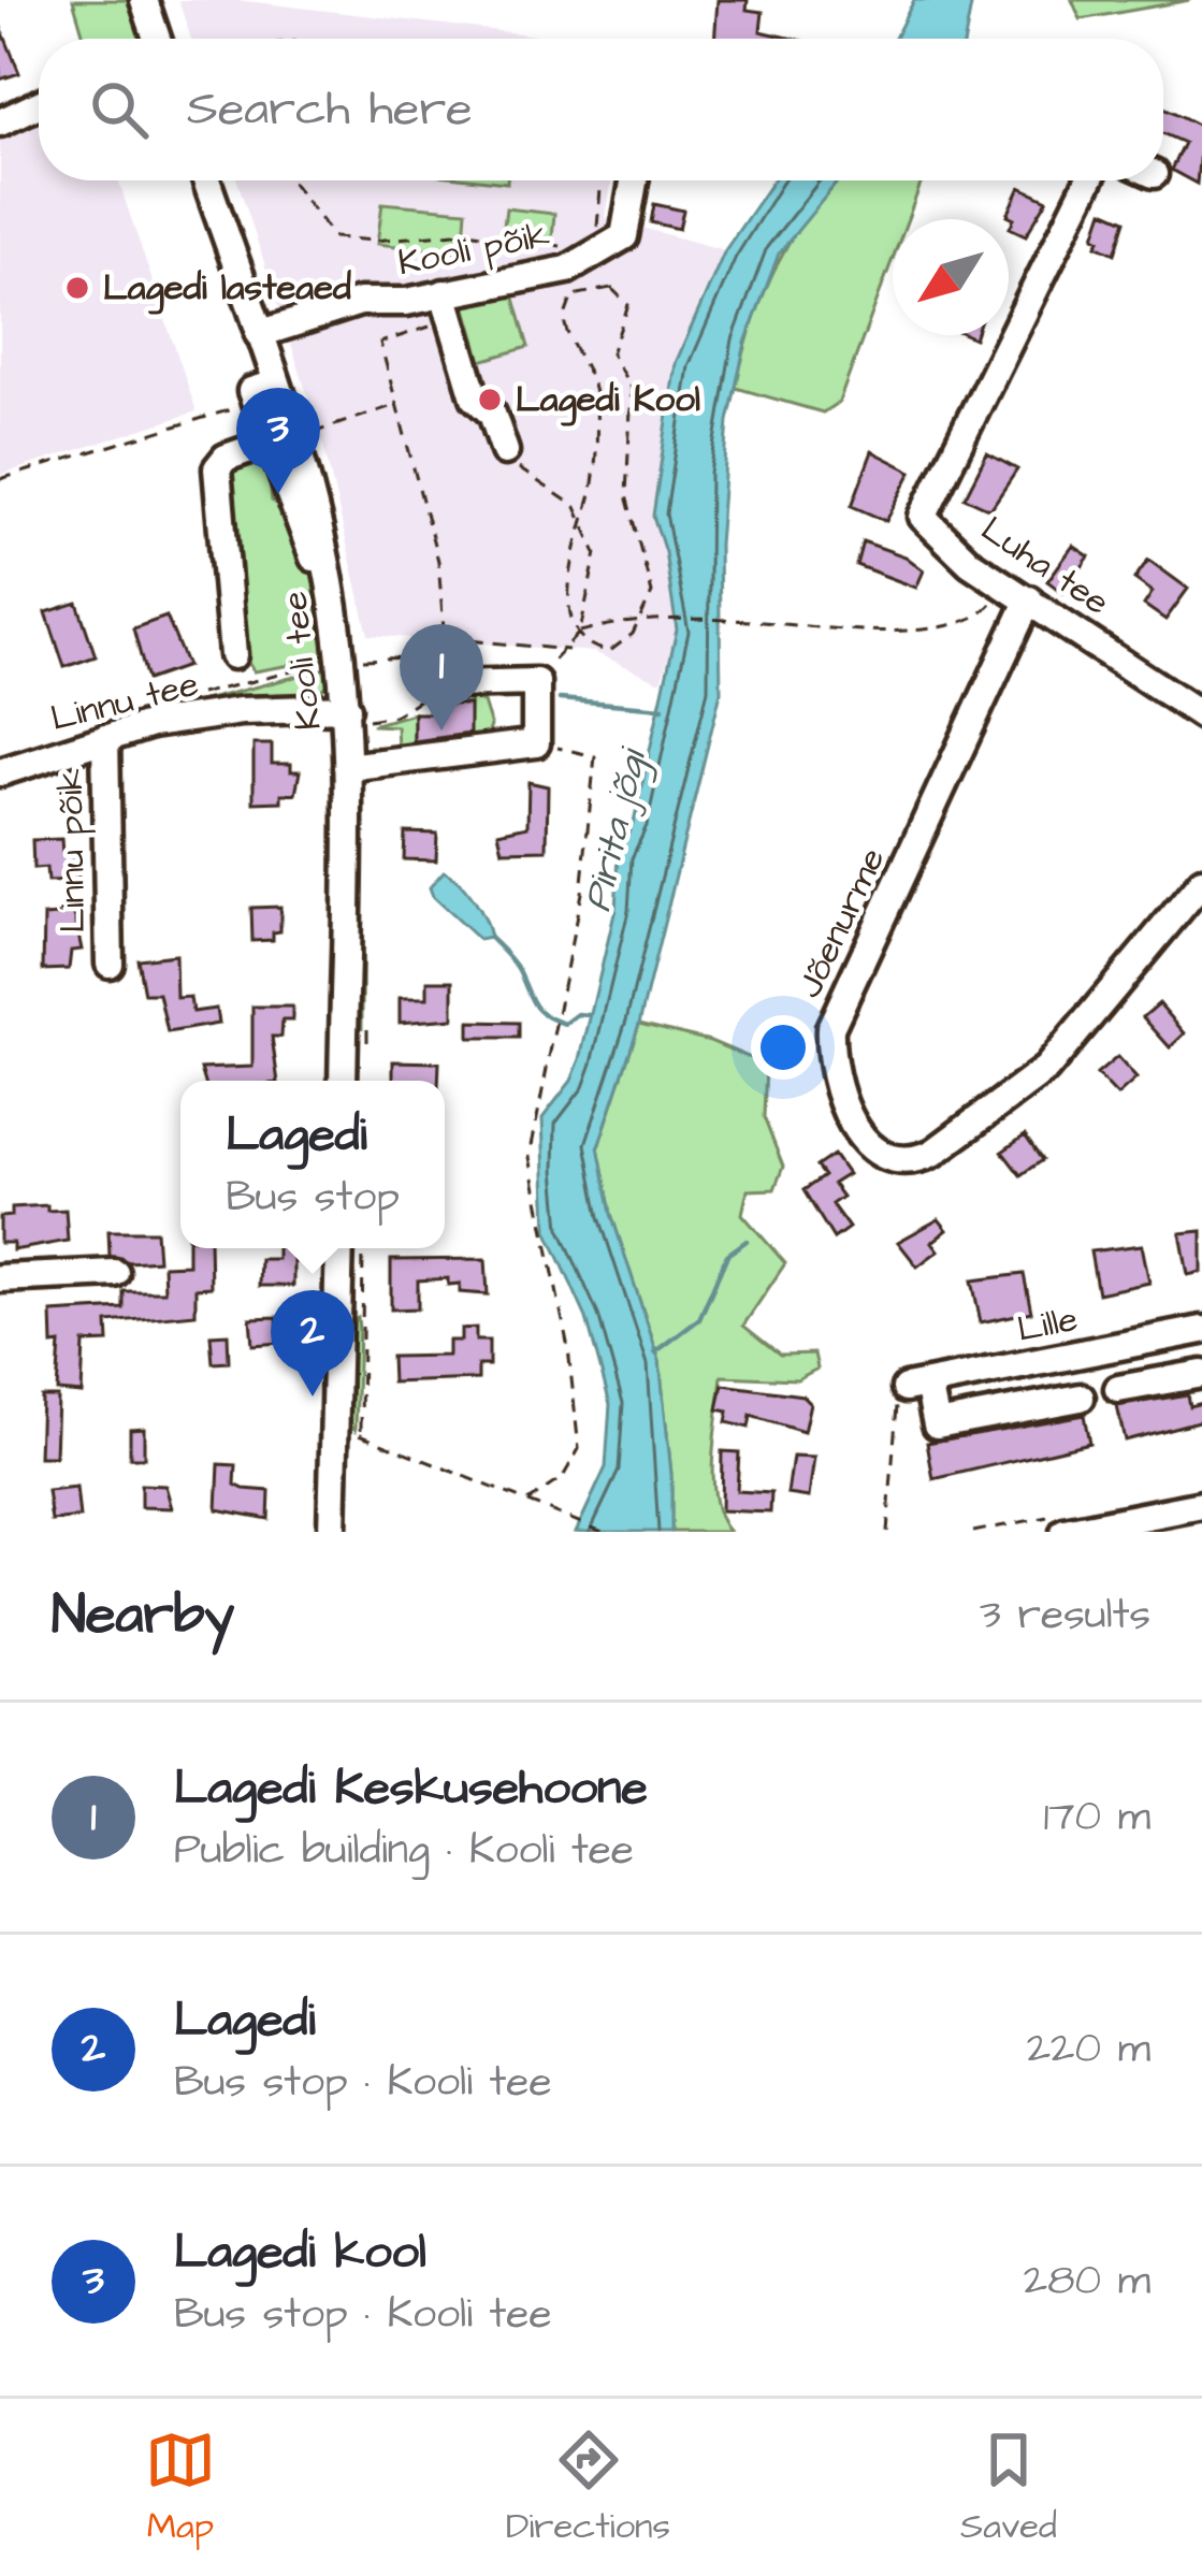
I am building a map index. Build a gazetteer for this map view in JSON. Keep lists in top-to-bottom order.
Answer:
{
  "streets": {
    "street": [
      "Kooli põik",
      "Luha tee",
      "Kooli tee",
      "Linnu tee",
      "Linnu põik",
      "Jõenurme",
      "Lille"
    ]
  },
  "crossings": [
    ["Kooli põik", "Kooli tee"],
    ["Luha tee", "Jõenurme"],
    ["Kooli tee", "Linnu tee"],
    ["Linnu tee", "Linnu põik"]
  ],
  "water": ["Pirita jõgi"],
  "places": ["Lagedi lasteaed", "Lagedi Kool"],
  "north": "bottom left",
  "page": {
    "search": "Search here",
    "pins": ["3", "1", "2"],
    "popup": ["Lagedi", "Bus stop"],
    "heading": ["Nearby", "3 results"],
    "list": [
      {
        "mark": "1",
        "name": "Lagedi Keskusehoone",
        "note": "Public building · Kooli tee",
        "value": "170 m"
      },
      {
        "mark": "2",
        "name": "Lagedi",
        "note": "Bus stop · Kooli tee",
        "value": "220 m"
      },
      {
        "mark": "3",
        "name": "Lagedi kool",
        "note": "Bus stop · Kooli tee",
        "value": "280 m"
      }
    ],
    "nav": ["Map", "Directions", "Saved"]
  }
}
